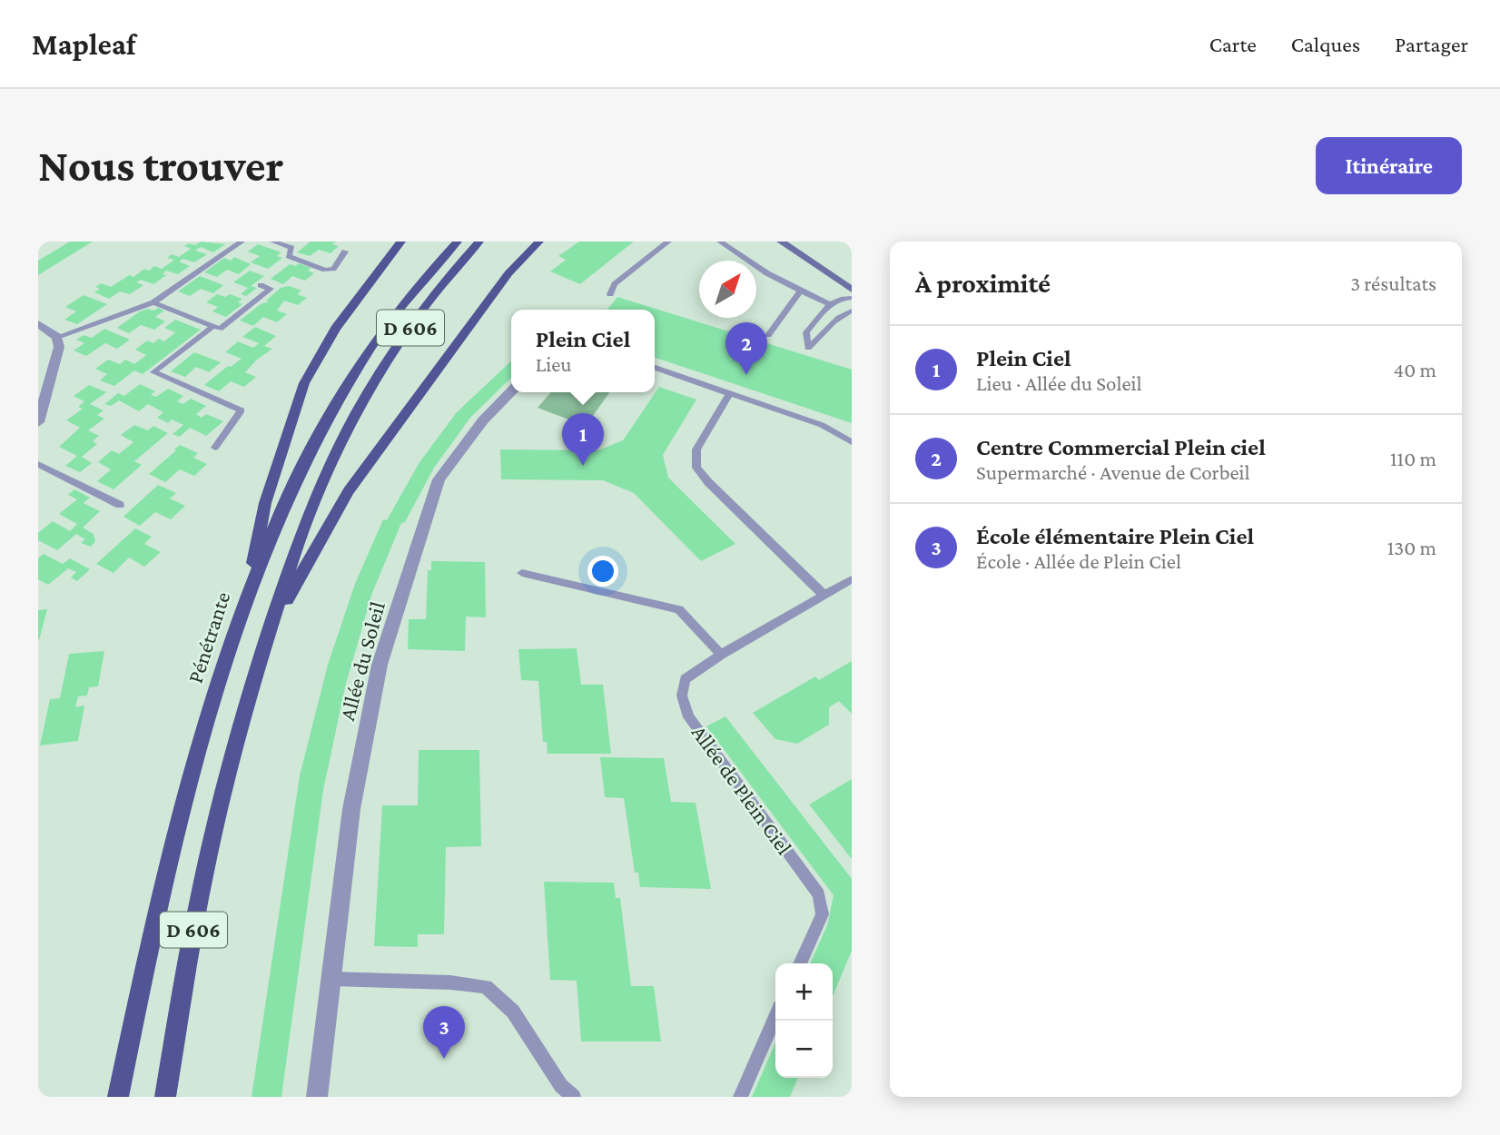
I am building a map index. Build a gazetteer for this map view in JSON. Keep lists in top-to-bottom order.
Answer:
{
  "streets": {
    "main road": ["D 606", "Pénétrante"],
    "street": ["Allée du Soleil"],
    "lane": ["Allée de Plein Ciel"]
  },
  "north": "top right",
  "page": {
    "header": "Mapleaf",
    "nav": ["Carte", "Calques", "Partager"],
    "buttons": "Itinéraire",
    "title": "Nous trouver",
    "heading": ["À proximité", "3 résultats"],
    "popup": ["Plein Ciel", "Lieu"],
    "pins": ["2", "1", "3"],
    "list": [
      {
        "mark": "1",
        "name": "Plein Ciel",
        "note": "Lieu · Allée du Soleil",
        "value": "40 m"
      },
      {
        "mark": "2",
        "name": "Centre Commercial Plein ciel",
        "note": "Supermarché · Avenue de Corbeil",
        "value": "110 m"
      },
      {
        "mark": "3",
        "name": "École élémentaire Plein Ciel",
        "note": "École · Allée de Plein Ciel",
        "value": "130 m"
      }
    ],
    "map_buttons": ["+", "−"]
  }
}
